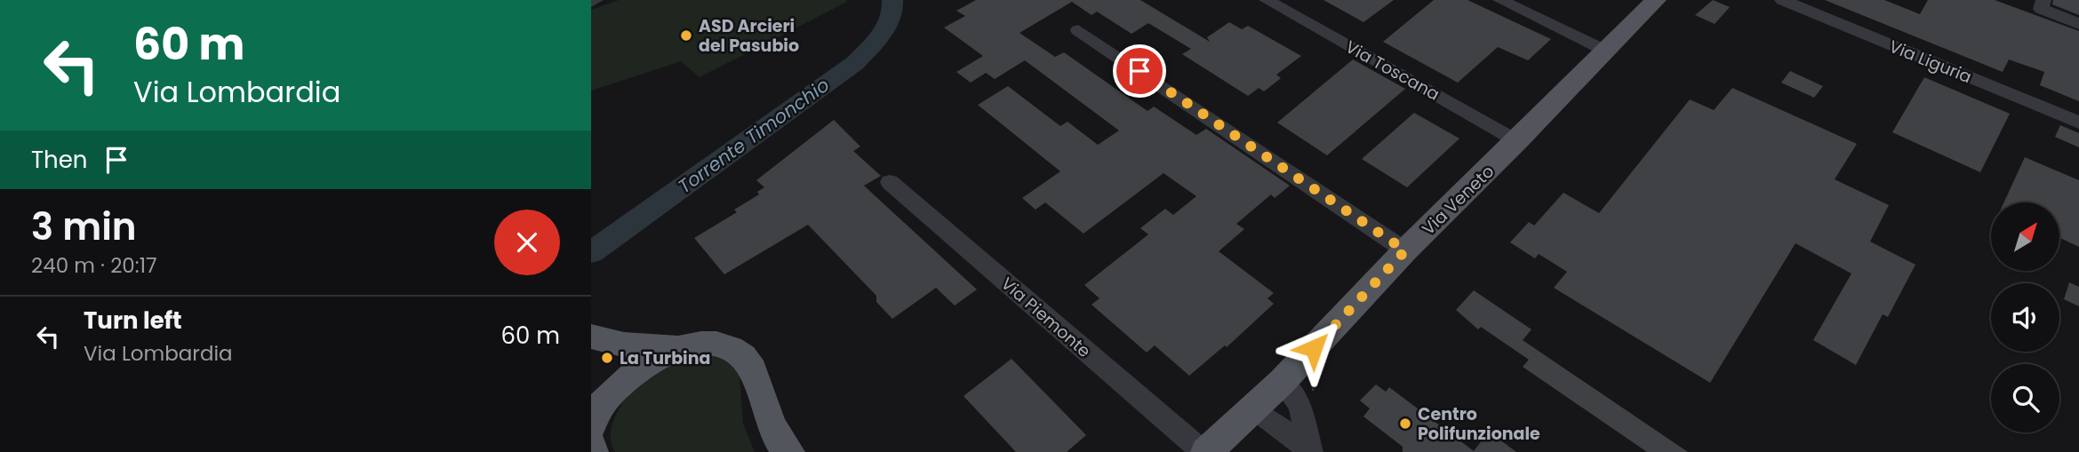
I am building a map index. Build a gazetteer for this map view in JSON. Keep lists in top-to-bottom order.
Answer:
{
  "streets": {
    "main road": ["Via Veneto"],
    "street": ["Via Liguria", "Via Toscana", "Via Piemonte"]
  },
  "crossings": [
    ["Via Toscana", "Via Veneto"],
    ["Via Veneto", "Via Piemonte"]
  ],
  "water": ["Torrente Timonchio"],
  "places": ["ASD Arcieri del Pasubio", "La Turbina", "Centro Polifunzionale"],
  "north": "top right",
  "page": {
    "turn": ["60 m", "Via Lombardia"],
    "then": "Then",
    "heading": ["3 min", "240 m · 20:17"],
    "list": [
      {
        "name": "Turn left",
        "note": "Via Lombardia",
        "value": "60 m"
      }
    ]
  }
}
